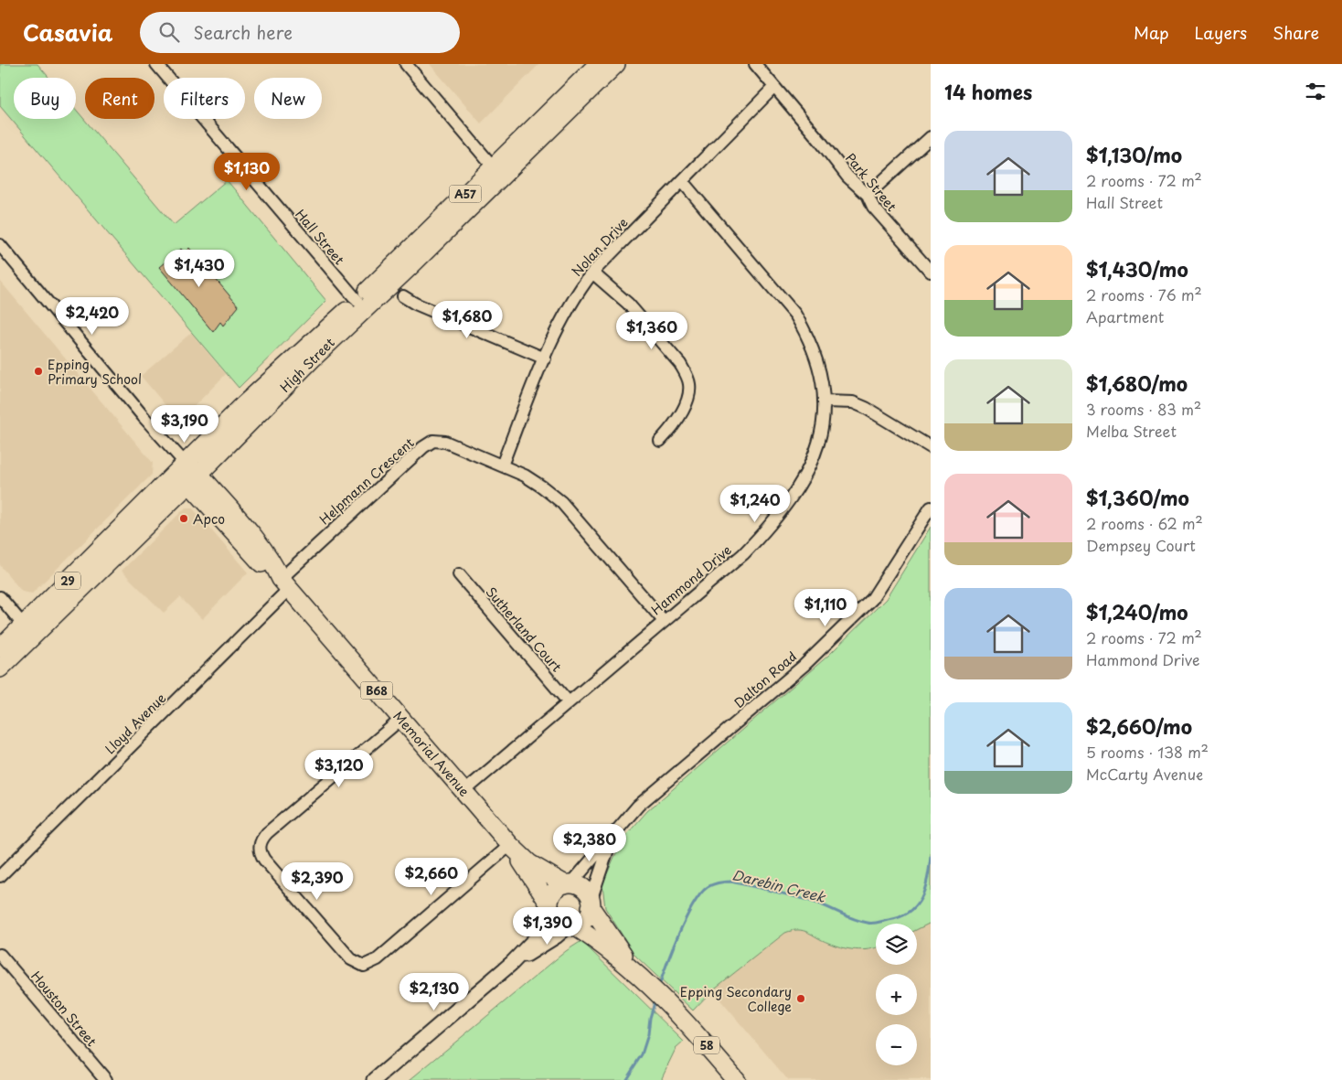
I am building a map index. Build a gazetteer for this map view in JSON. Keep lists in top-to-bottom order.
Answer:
{
  "streets": {
    "main road": [
      "A57",
      "High Street",
      "29",
      "B68",
      "Memorial Avenue",
      "58"
    ],
    "street": [
      "Park Street",
      "Hall Street",
      "Nolan Drive",
      "Helpmann Crescent",
      "Hammond Drive",
      "Sutherland Court",
      "Dalton Road",
      "Lloyd Avenue",
      "Houston Street"
    ]
  },
  "crossings": [
    ["Park Street", "Nolan Drive"],
    ["Hall Street", "High Street"],
    ["Nolan Drive", "Helpmann Crescent"],
    ["Nolan Drive", "Hammond Drive"],
    ["High Street", "Memorial Avenue"],
    ["Helpmann Crescent", "Hammond Drive"],
    ["Helpmann Crescent", "Lloyd Avenue"],
    ["Helpmann Crescent", "Memorial Avenue"],
    ["Hammond Drive", "Sutherland Court"],
    ["Hammond Drive", "Memorial Avenue"],
    ["Dalton Road", "Memorial Avenue"],
    ["Dalton Road", "58"],
    ["Lloyd Avenue", "Memorial Avenue"],
    ["Memorial Avenue", "58"]
  ],
  "water": ["Darebin Creek"],
  "places": ["Epping Primary School", "Apco", "Epping Secondary College"],
  "page": {
    "header": "Casavia",
    "search": "Search here",
    "nav": ["Map", "Layers", "Share"],
    "heading": "14 homes",
    "chip": [
      "Buy",
      "Rent",
      "Filters",
      "New"
    ],
    "list": [
      {
        "name": "$1,130/mo",
        "note": "2 rooms · 72 m² · Hall Street"
      },
      {
        "name": "$1,430/mo",
        "note": "2 rooms · 76 m² · Apartment"
      },
      {
        "name": "$1,680/mo",
        "note": "3 rooms · 83 m² · Melba Street"
      },
      {
        "name": "$1,360/mo",
        "note": "2 rooms · 62 m² · Dempsey Court"
      },
      {
        "name": "$1,240/mo",
        "note": "2 rooms · 72 m² · Hammond Drive"
      },
      {
        "name": "$2,660/mo",
        "note": "5 rooms · 138 m² · McCarty Avenue"
      }
    ],
    "price": [
      "$1,130",
      "$1,430",
      "$2,420",
      "$1,680",
      "$1,360",
      "$3,190",
      "$1,240",
      "$1,110",
      "$3,120",
      "$2,380",
      "$2,660",
      "$2,390",
      "$1,390",
      "$2,130"
    ],
    "map_buttons": ["+", "−"]
  }
}
